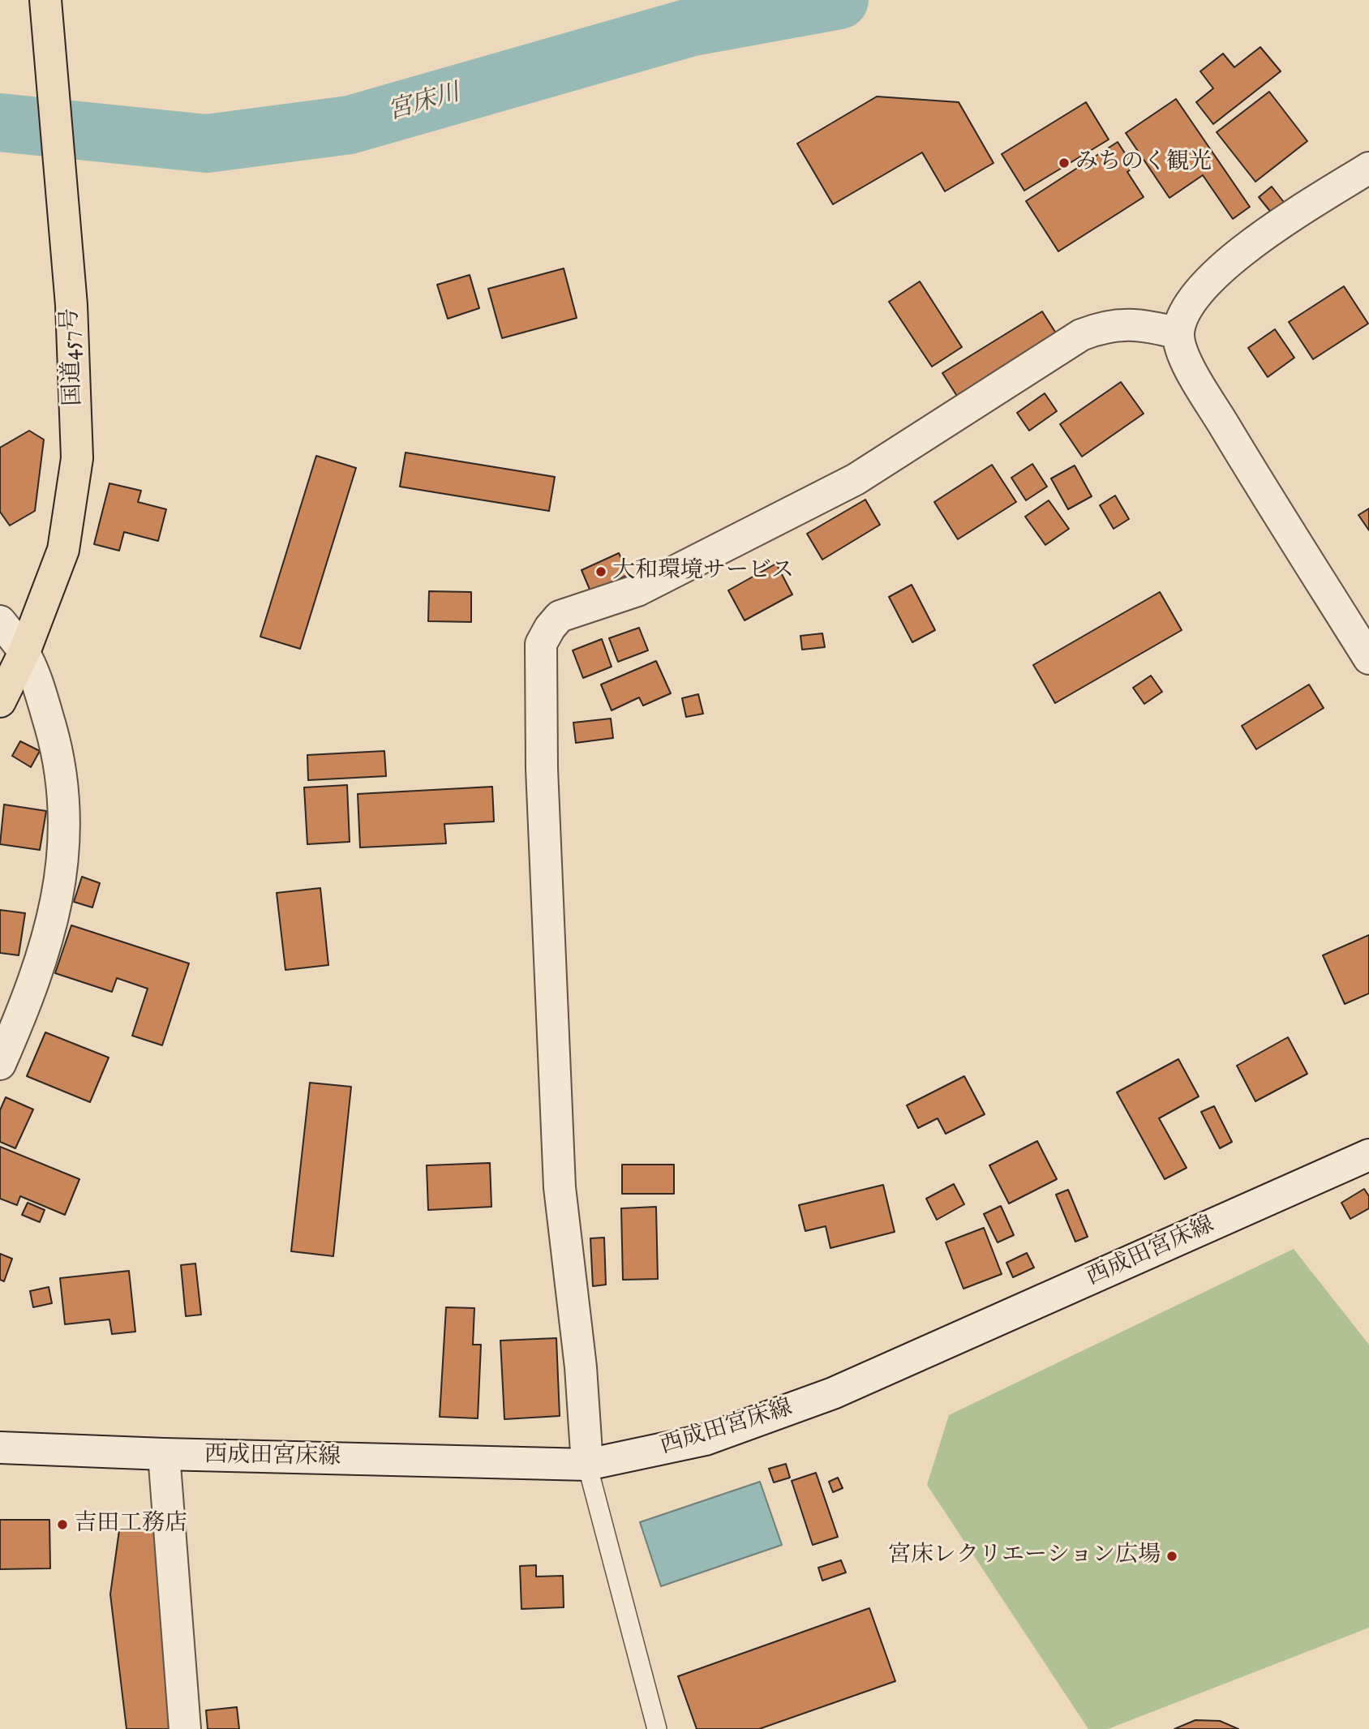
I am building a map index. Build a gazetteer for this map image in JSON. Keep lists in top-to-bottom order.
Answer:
{
  "streets": {
    "highway": ["国道457号"],
    "street": ["西成田宮床線"]
  },
  "water": ["宮床川"],
  "places": [
    "みちのく観光",
    "大和環境サービス",
    "吉田工務店",
    "宮床レクリエーション広場"
  ]
}
